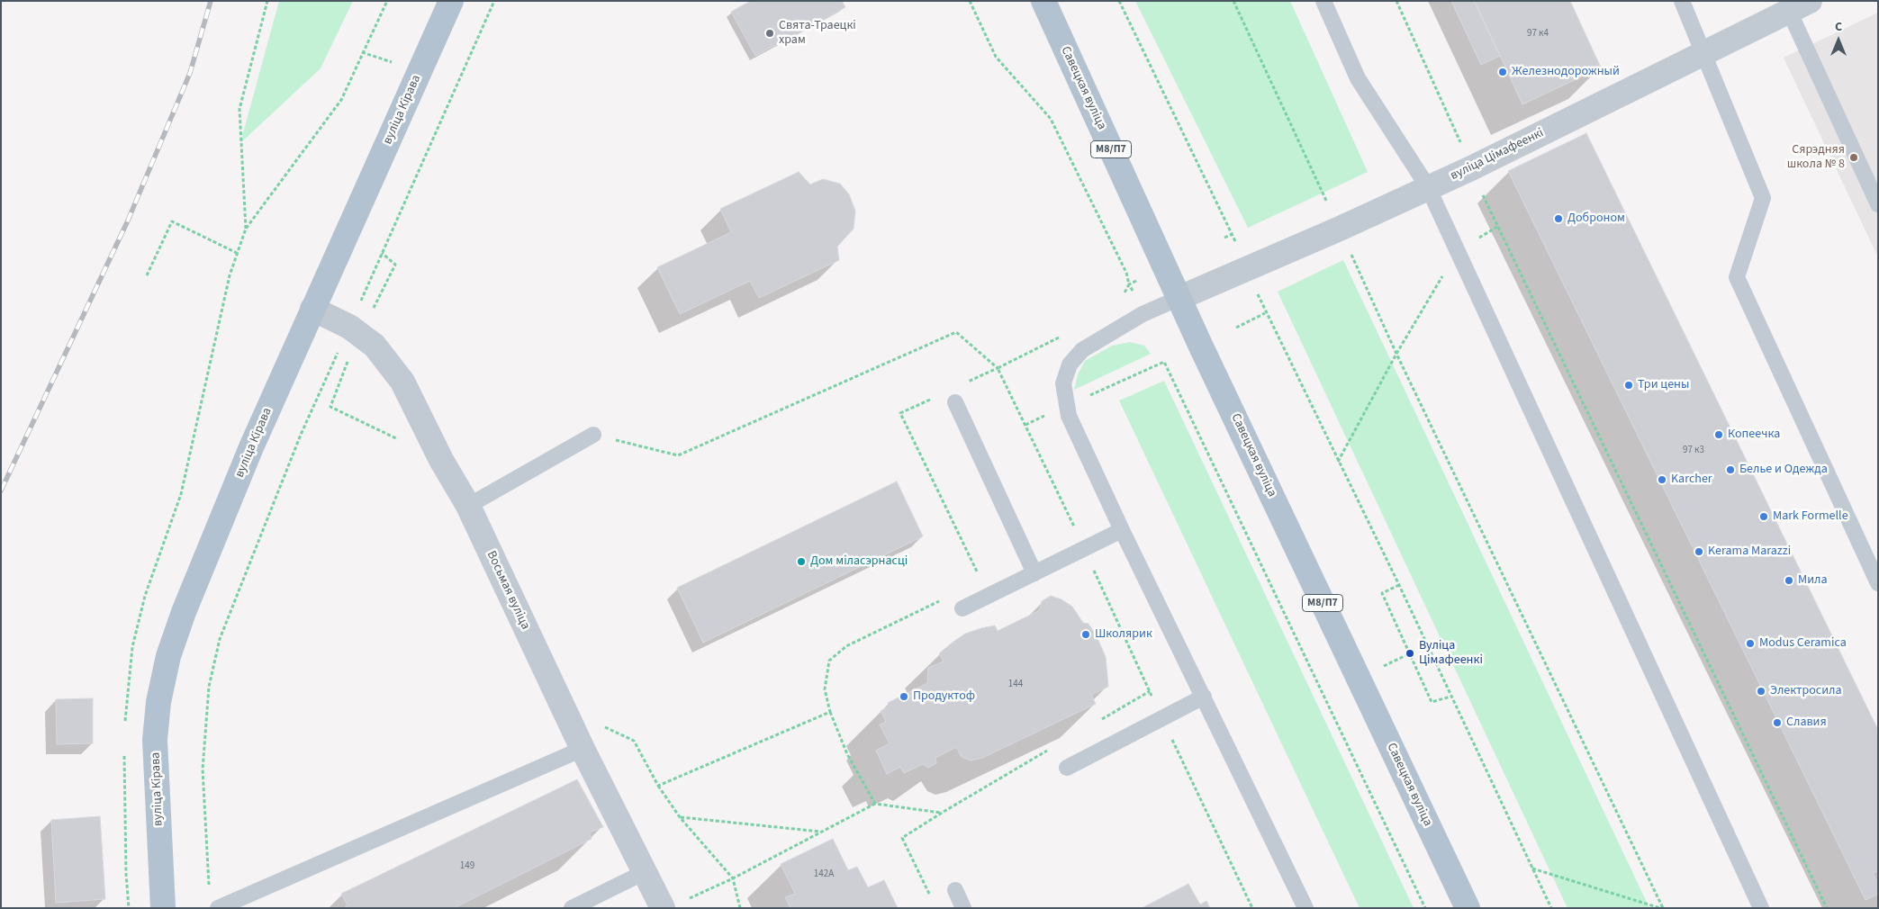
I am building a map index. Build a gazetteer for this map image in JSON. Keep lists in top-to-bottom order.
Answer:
{
  "streets": {
    "main road": ["Савецкая вуліца", "вуліца Кірава", "М8/П7"],
    "street": ["вуліца Цімафеенкі", "Восьмая вуліца"]
  },
  "crossings": [
    ["Савецкая вуліца", "вуліца Цімафеенкі"],
    ["вуліца Кірава", "Восьмая вуліца"]
  ],
  "places": [
    "Свята-Траецкі храм",
    "Железнодорожный",
    "Сярэдняя школа № 8",
    "Доброном",
    "Три цены",
    "Копеечка",
    "Белье и Одежда",
    "Karcher",
    "Mark Formelle",
    "Kerama Marazzi",
    "Дом міласэрнасці",
    "Мила",
    "Школярик",
    "Modus Ceramica",
    "Вуліца Цімафеенкі",
    "Электросила",
    "Продуктоф",
    "Славия"
  ],
  "house_numbers": [
    "97 к4",
    "97 к3",
    "144",
    "149",
    "142А"
  ],
  "north": "top"
}
